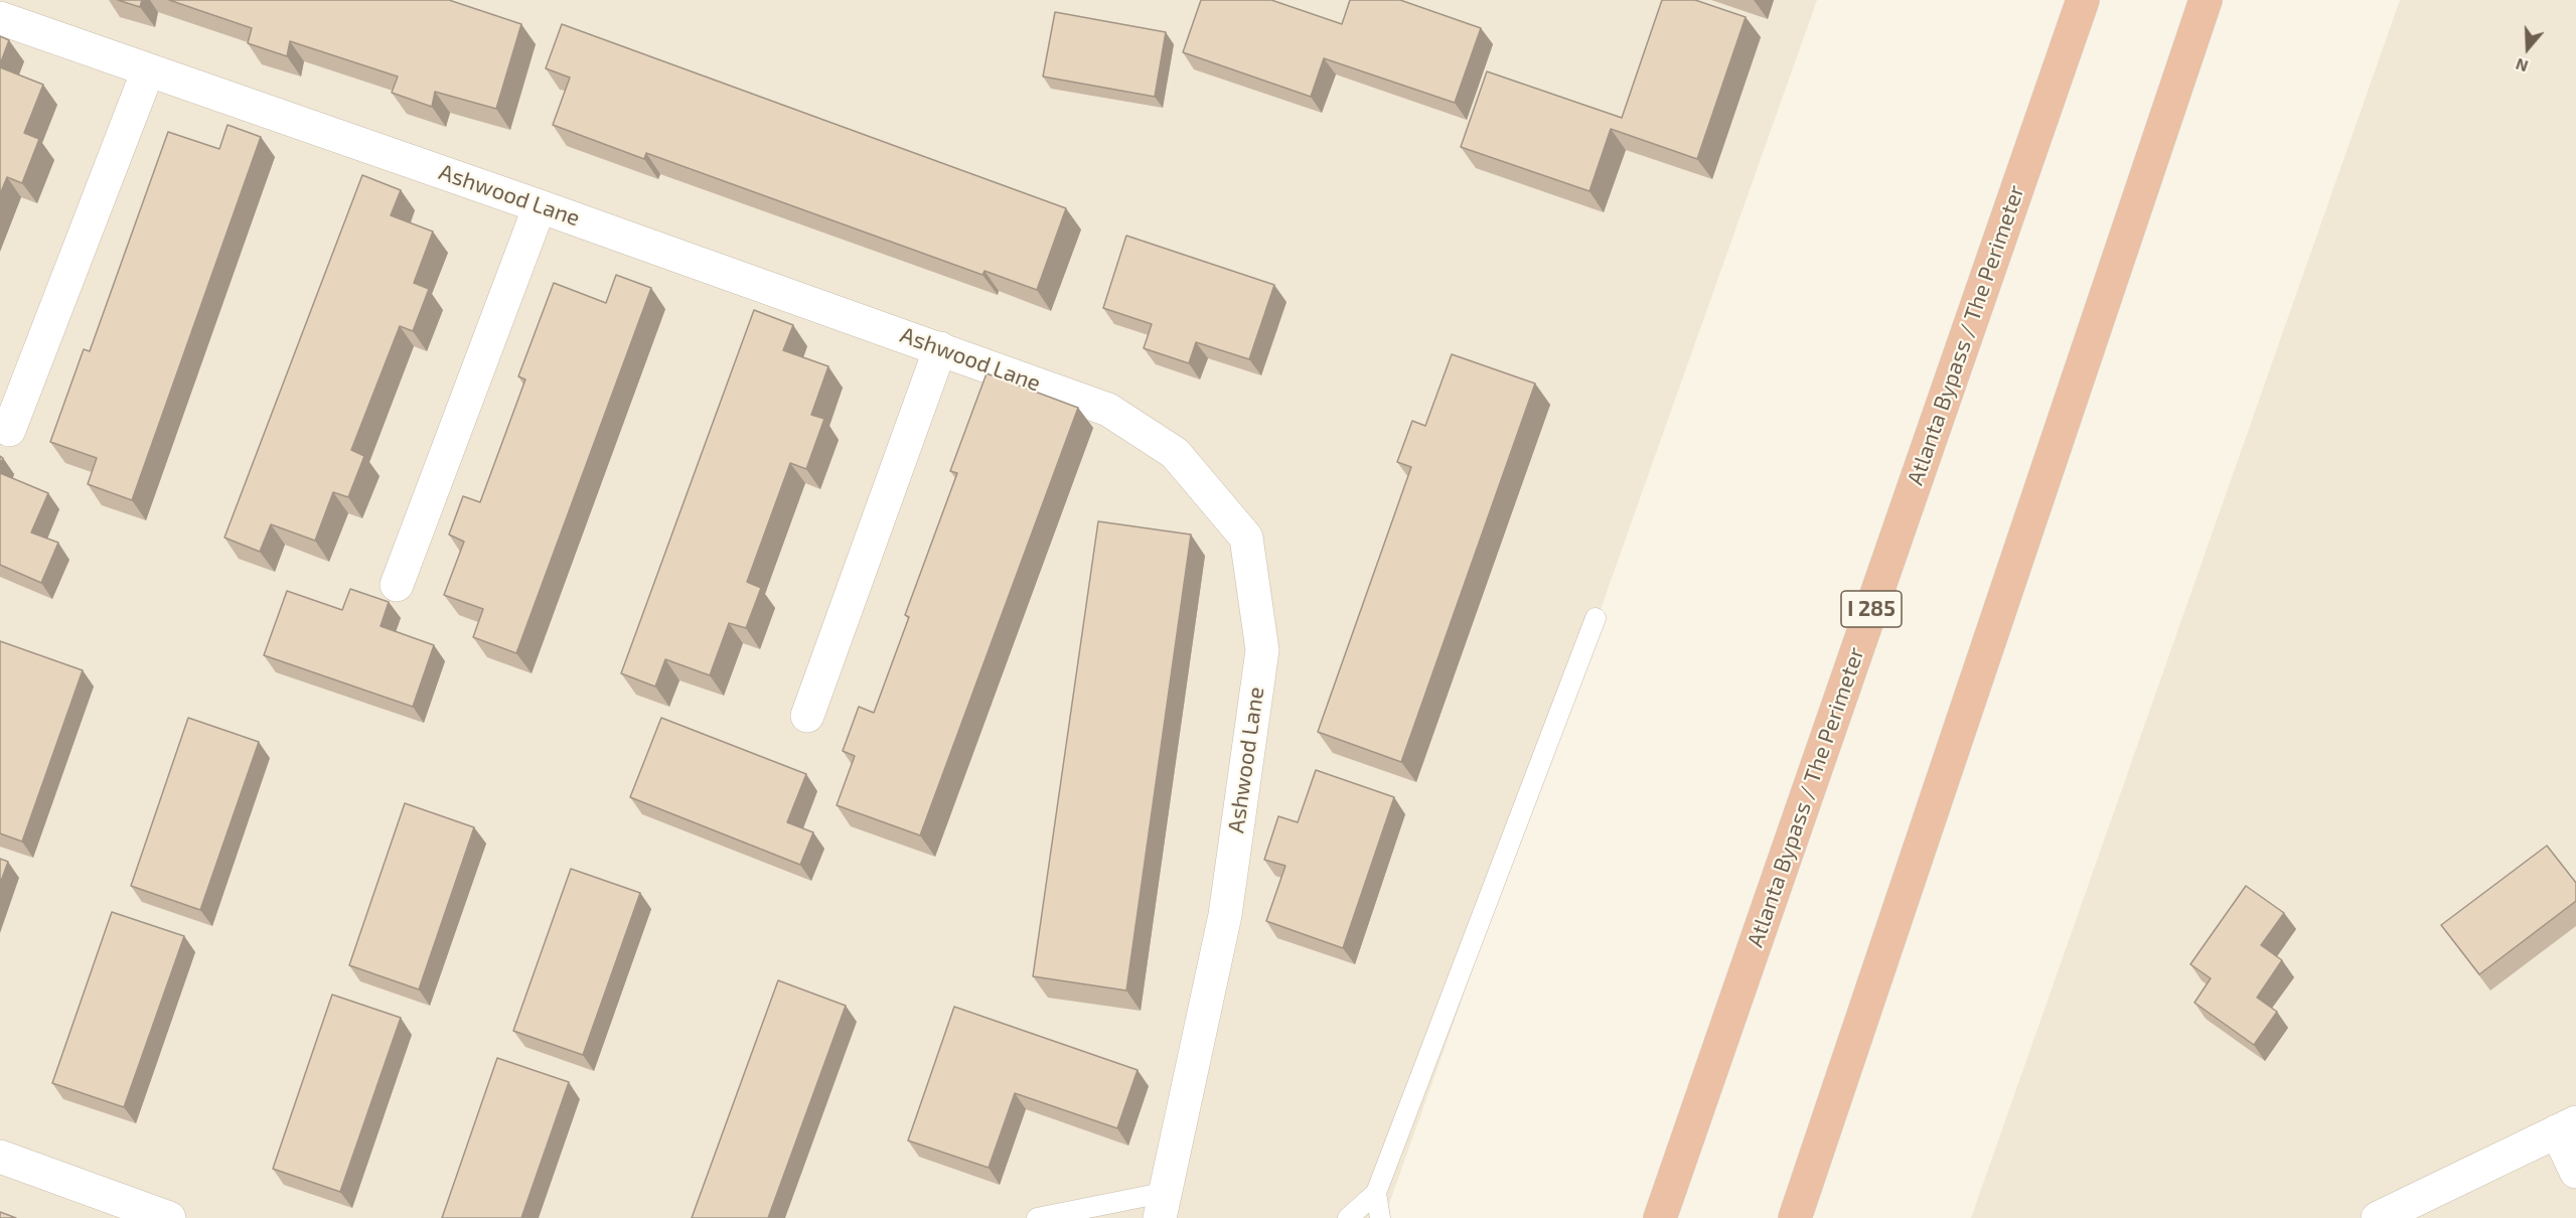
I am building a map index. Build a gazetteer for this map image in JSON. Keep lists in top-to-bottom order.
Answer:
{
  "streets": {
    "highway": ["Atlanta Bypass / The Perimeter", "I 285"],
    "street": ["Ashwood Lane"]
  },
  "north": "bottom"
}
